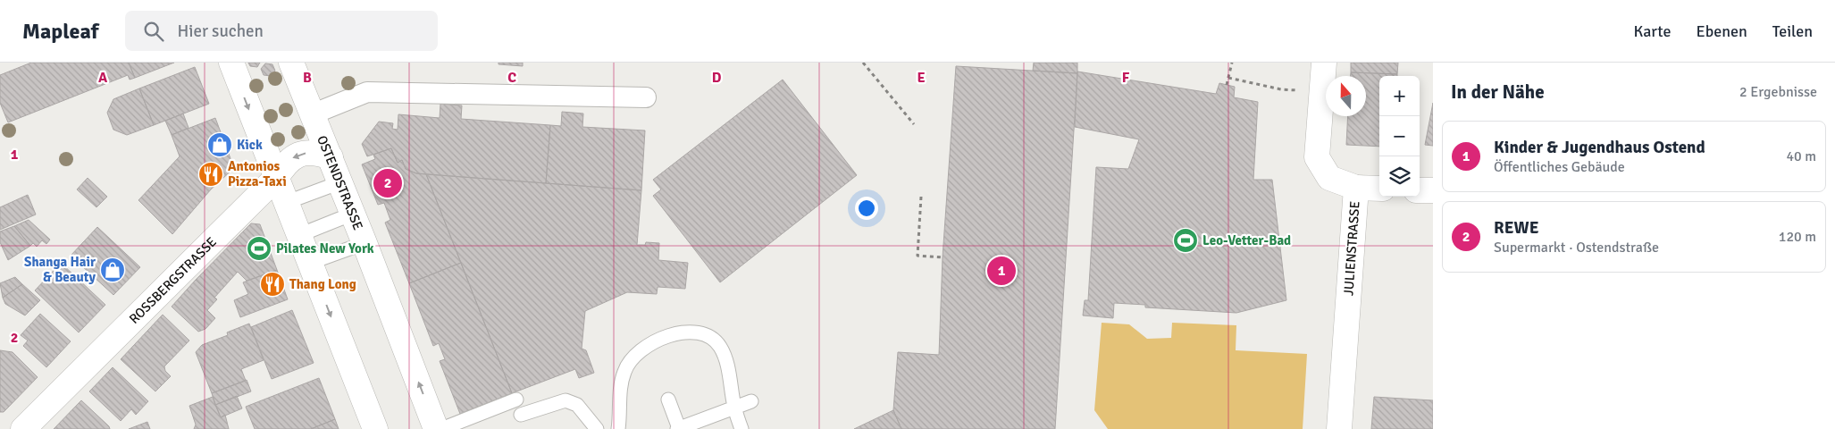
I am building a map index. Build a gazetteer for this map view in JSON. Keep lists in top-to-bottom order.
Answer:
{
  "streets": {
    "street": ["OSTENDSTRASSE", "JULIENSTRASSE", "ROSSBERGSTRASSE"]
  },
  "crossings": [
    ["OSTENDSTRASSE", "ROSSBERGSTRASSE"]
  ],
  "places": {
    "shop": ["Kick", "Shanga Hair & Beauty"],
    "restaurant": ["Antonios Pizza-Taxi", "Thang Long"],
    "sports": ["Leo-Vetter-Bad", "Pilates New York"]
  },
  "north": "top",
  "page": {
    "header": "Mapleaf",
    "search": "Hier suchen",
    "nav": ["Karte", "Ebenen", "Teilen"],
    "heading": ["In der Nähe", "2 Ergebnisse"],
    "map_buttons": ["+", "−"],
    "list": [
      {
        "mark": "1",
        "name": "Kinder & Jugendhaus Ostend",
        "note": "Öffentliches Gebäude",
        "value": "40 m"
      },
      {
        "mark": "2",
        "name": "REWE",
        "note": "Supermarkt · Ostendstraße",
        "value": "120 m"
      }
    ],
    "pins": ["2", "1"]
  },
  "grid": {
    "columns": [
      "A",
      "B",
      "C",
      "D",
      "E",
      "F"
    ],
    "rows": ["1", "2"]
  }
}
